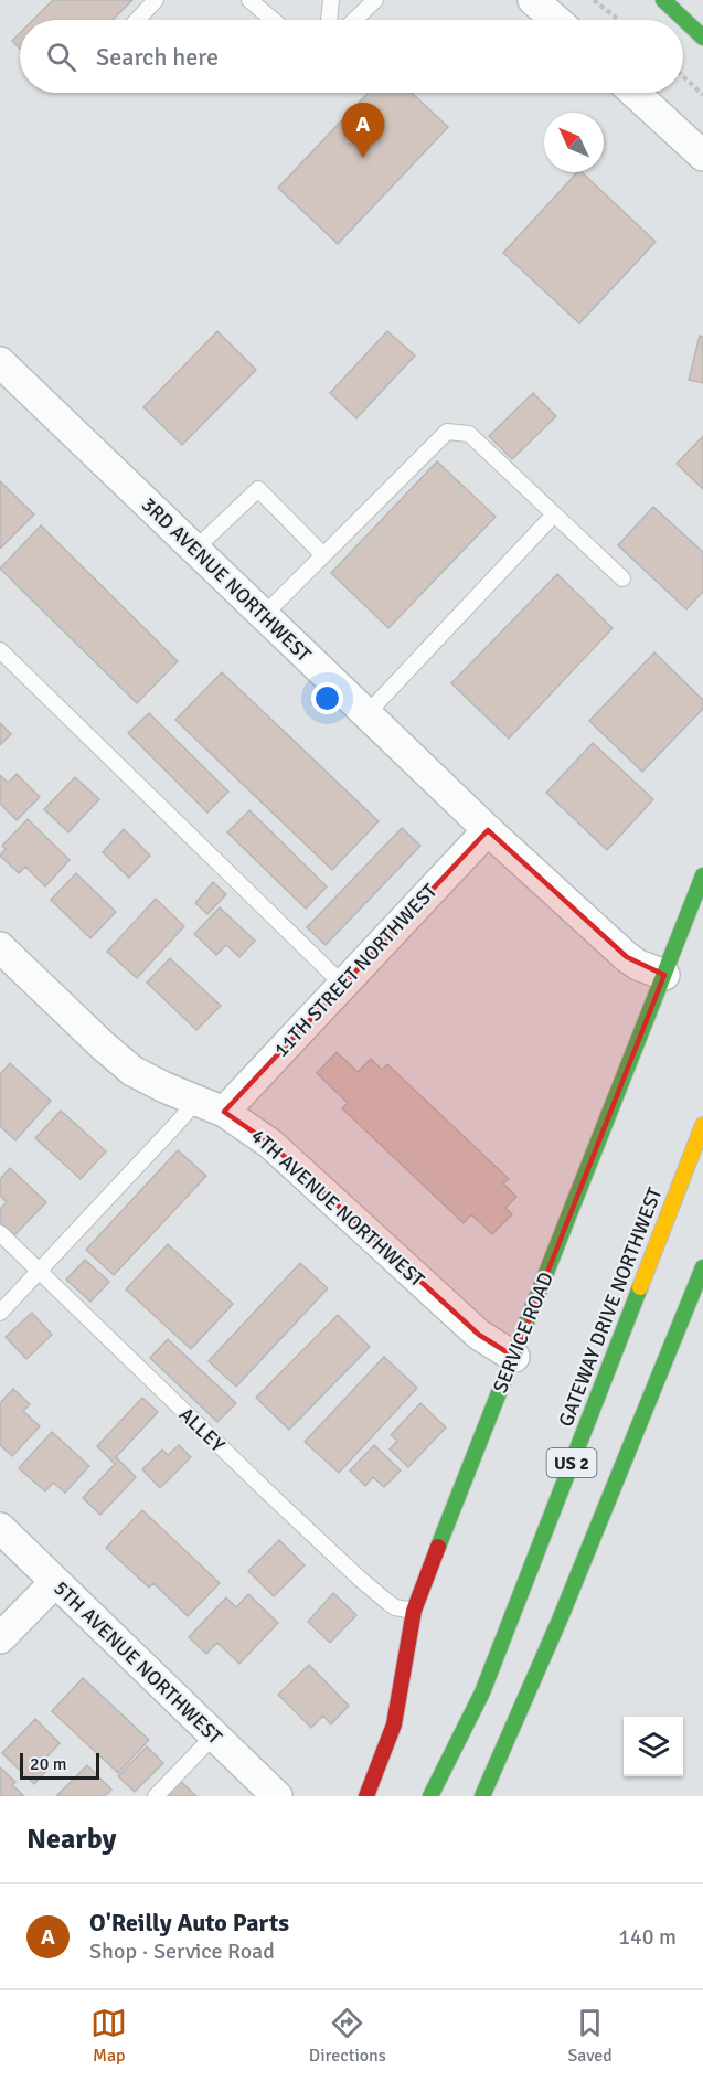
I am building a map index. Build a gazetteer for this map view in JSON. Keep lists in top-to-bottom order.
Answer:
{
  "streets": {
    "main road": ["GATEWAY DRIVE NORTHWEST", "SERVICE ROAD", "US 2"],
    "street": [
      "3RD AVENUE NORTHWEST",
      "11TH STREET NORTHWEST",
      "4TH AVENUE NORTHWEST",
      "5TH AVENUE NORTHWEST"
    ],
    "lane": ["ALLEY"]
  },
  "crossings": [
    ["3RD AVENUE NORTHWEST", "11TH STREET NORTHWEST"],
    ["3RD AVENUE NORTHWEST", "SERVICE ROAD"],
    ["11TH STREET NORTHWEST", "4TH AVENUE NORTHWEST"],
    ["4TH AVENUE NORTHWEST", "SERVICE ROAD"],
    ["SERVICE ROAD", "ALLEY"]
  ],
  "scale_bar": "20 m",
  "north": "top left",
  "page": {
    "search": "Search here",
    "pins": "A",
    "scale": "20 m",
    "heading": "Nearby",
    "list": [
      {
        "mark": "A",
        "name": "O'Reilly Auto Parts",
        "note": "Shop · Service Road",
        "value": "140 m"
      }
    ],
    "nav": ["Map", "Directions", "Saved"]
  }
}
